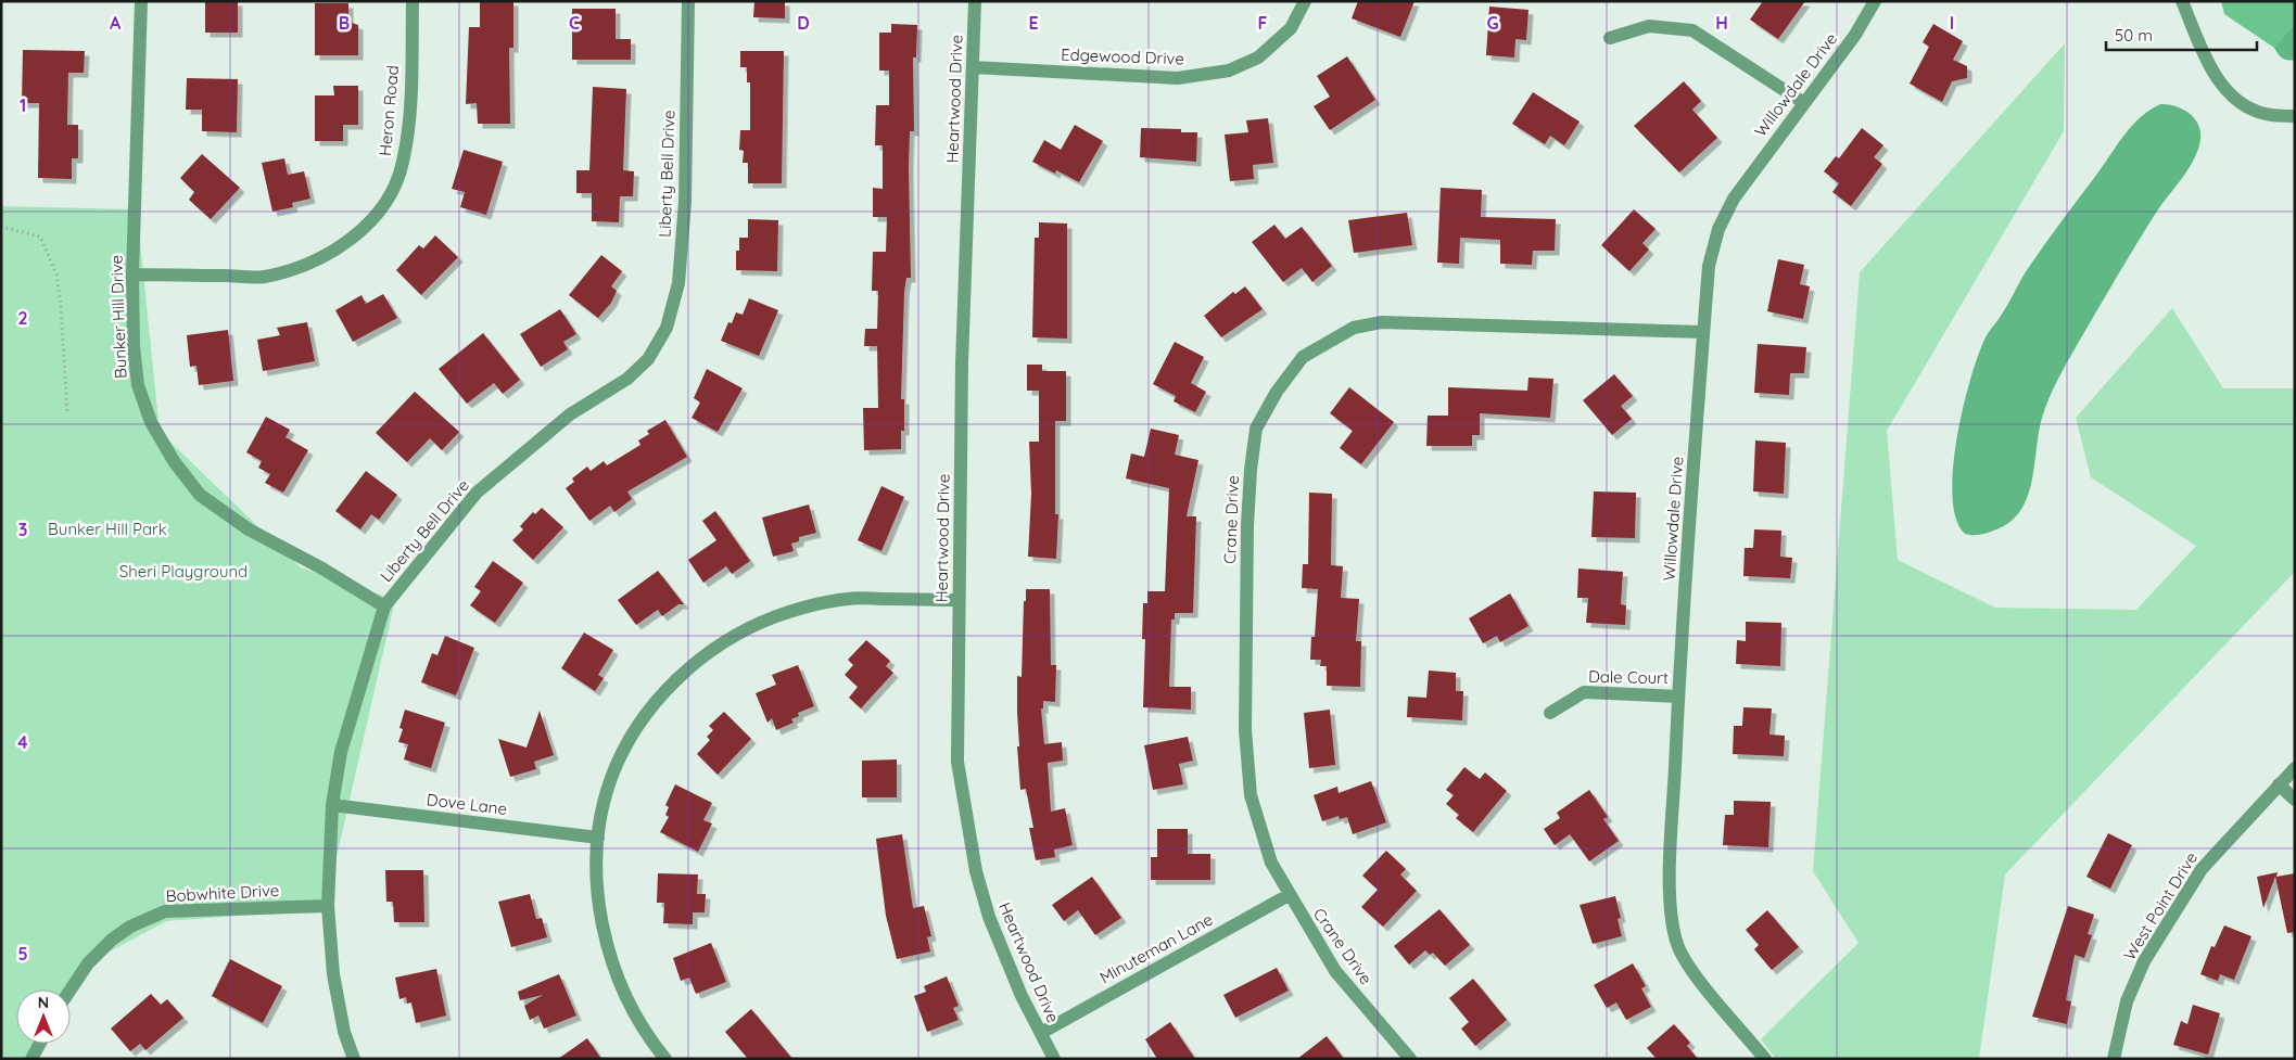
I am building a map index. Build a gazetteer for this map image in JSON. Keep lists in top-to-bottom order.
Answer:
{
  "streets": {
    "street": [
      "Edgewood Drive",
      "Willowdale Drive",
      "Heartwood Drive",
      "Heron Road",
      "Liberty Bell Drive",
      "Bunker Hill Drive",
      "Crane Drive",
      "Dale Court",
      "Dove Lane",
      "Bobwhite Drive",
      "West Point Drive",
      "Minuteman Lane"
    ]
  },
  "crossings": [
    ["Edgewood Drive", "Heartwood Drive"],
    ["Willowdale Drive", "Crane Drive"],
    ["Willowdale Drive", "Dale Court"],
    ["Heartwood Drive", "Minuteman Lane"],
    ["Heron Road", "Bunker Hill Drive"],
    ["Liberty Bell Drive", "Bunker Hill Drive"],
    ["Liberty Bell Drive", "Dove Lane"],
    ["Liberty Bell Drive", "Bobwhite Drive"],
    ["Crane Drive", "Minuteman Lane"]
  ],
  "parks": ["Bunker Hill Park", "Sheri Playground"],
  "scale_bar": "50 m",
  "north": "top",
  "grid": {
    "columns": [
      "A",
      "B",
      "C",
      "D",
      "E",
      "F",
      "G",
      "H",
      "I"
    ],
    "rows": [
      "1",
      "2",
      "3",
      "4",
      "5"
    ]
  }
}
